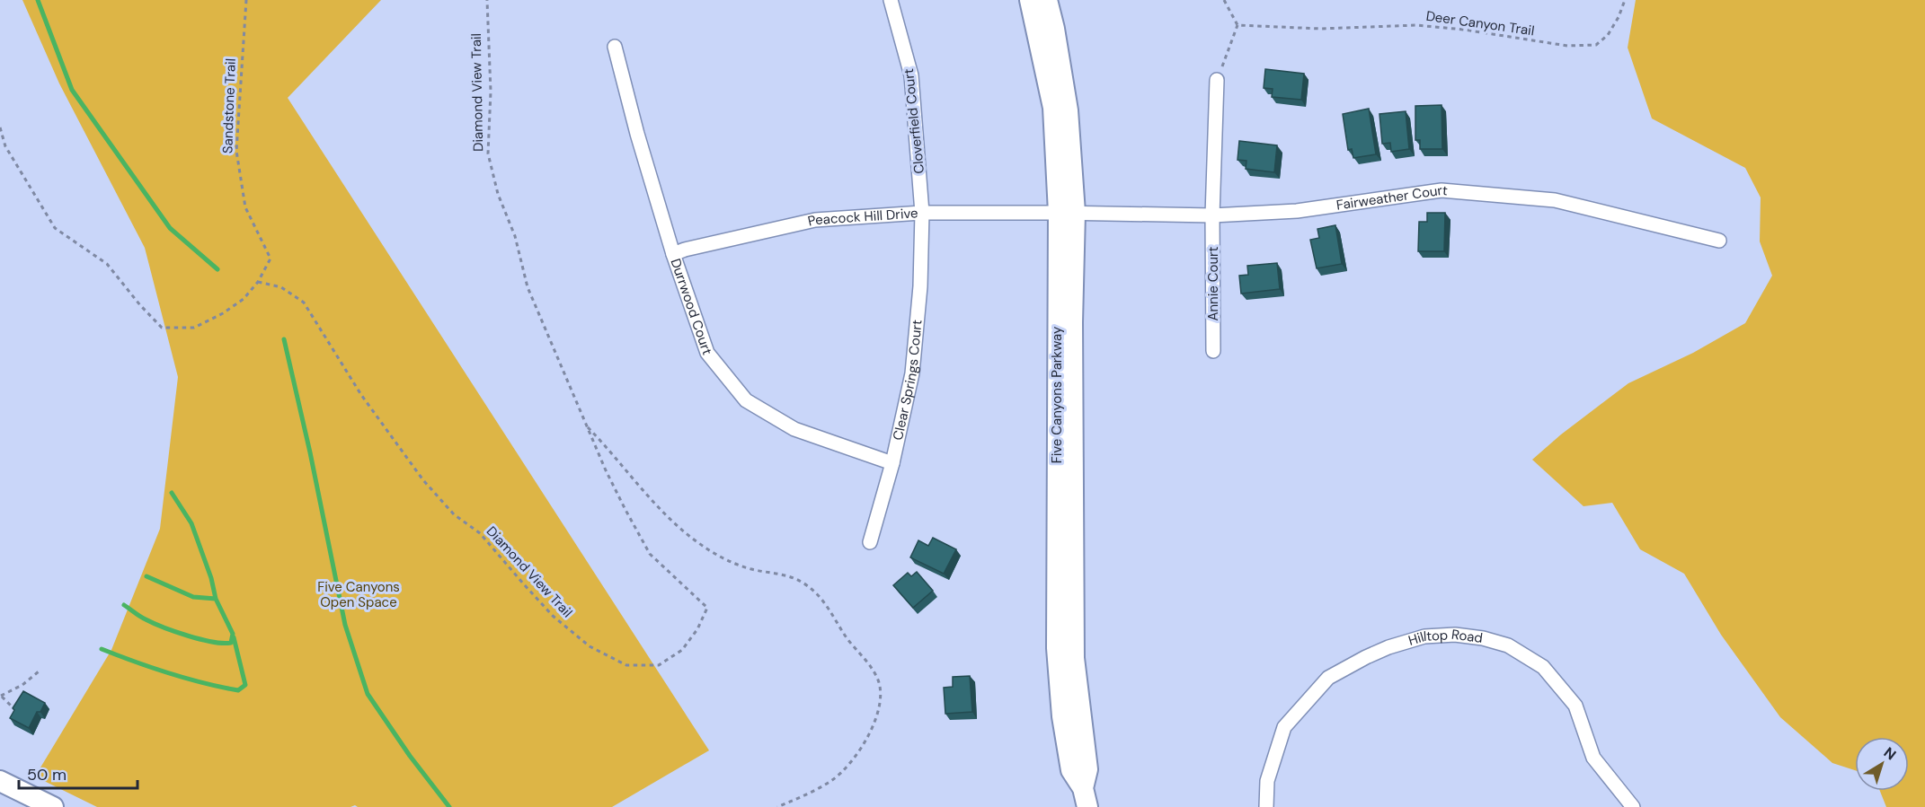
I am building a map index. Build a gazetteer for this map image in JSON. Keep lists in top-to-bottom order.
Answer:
{
  "streets": {
    "main road": ["Five Canyons Parkway"],
    "street": [
      "Cloverfield Court",
      "Fairweather Court",
      "Peacock Hill Drive",
      "Annie Court",
      "Durrwood Court",
      "Clear Springs Court",
      "Hilltop Road"
    ],
    "path": ["Deer Canyon Trail", "Diamond View Trail", "Sandstone Trail"]
  },
  "crossings": [
    ["Diamond View Trail", "Sandstone Trail"],
    ["Cloverfield Court", "Peacock Hill Drive"],
    ["Cloverfield Court", "Clear Springs Court"],
    ["Fairweather Court", "Peacock Hill Drive"],
    ["Fairweather Court", "Annie Court"],
    ["Fairweather Court", "Five Canyons Parkway"],
    ["Peacock Hill Drive", "Durrwood Court"],
    ["Peacock Hill Drive", "Clear Springs Court"],
    ["Peacock Hill Drive", "Five Canyons Parkway"],
    ["Durrwood Court", "Clear Springs Court"]
  ],
  "parks": ["Five Canyons Open Space"],
  "scale_bar": "50 m",
  "north": "top right"
}
